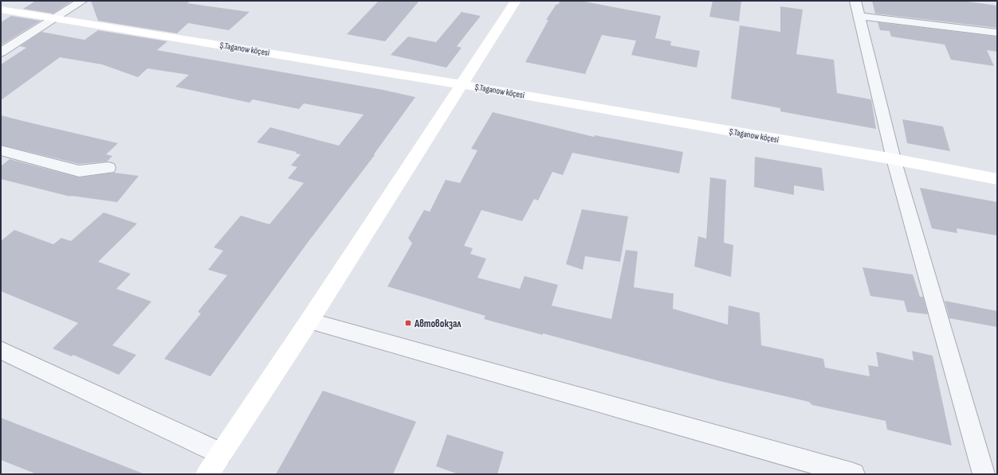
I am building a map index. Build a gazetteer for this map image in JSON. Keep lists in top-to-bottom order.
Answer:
{
  "streets": {
    "street": ["Ş.Taganow köçesi"]
  },
  "places": {
    "transit": ["Автовокзал"]
  }
}
